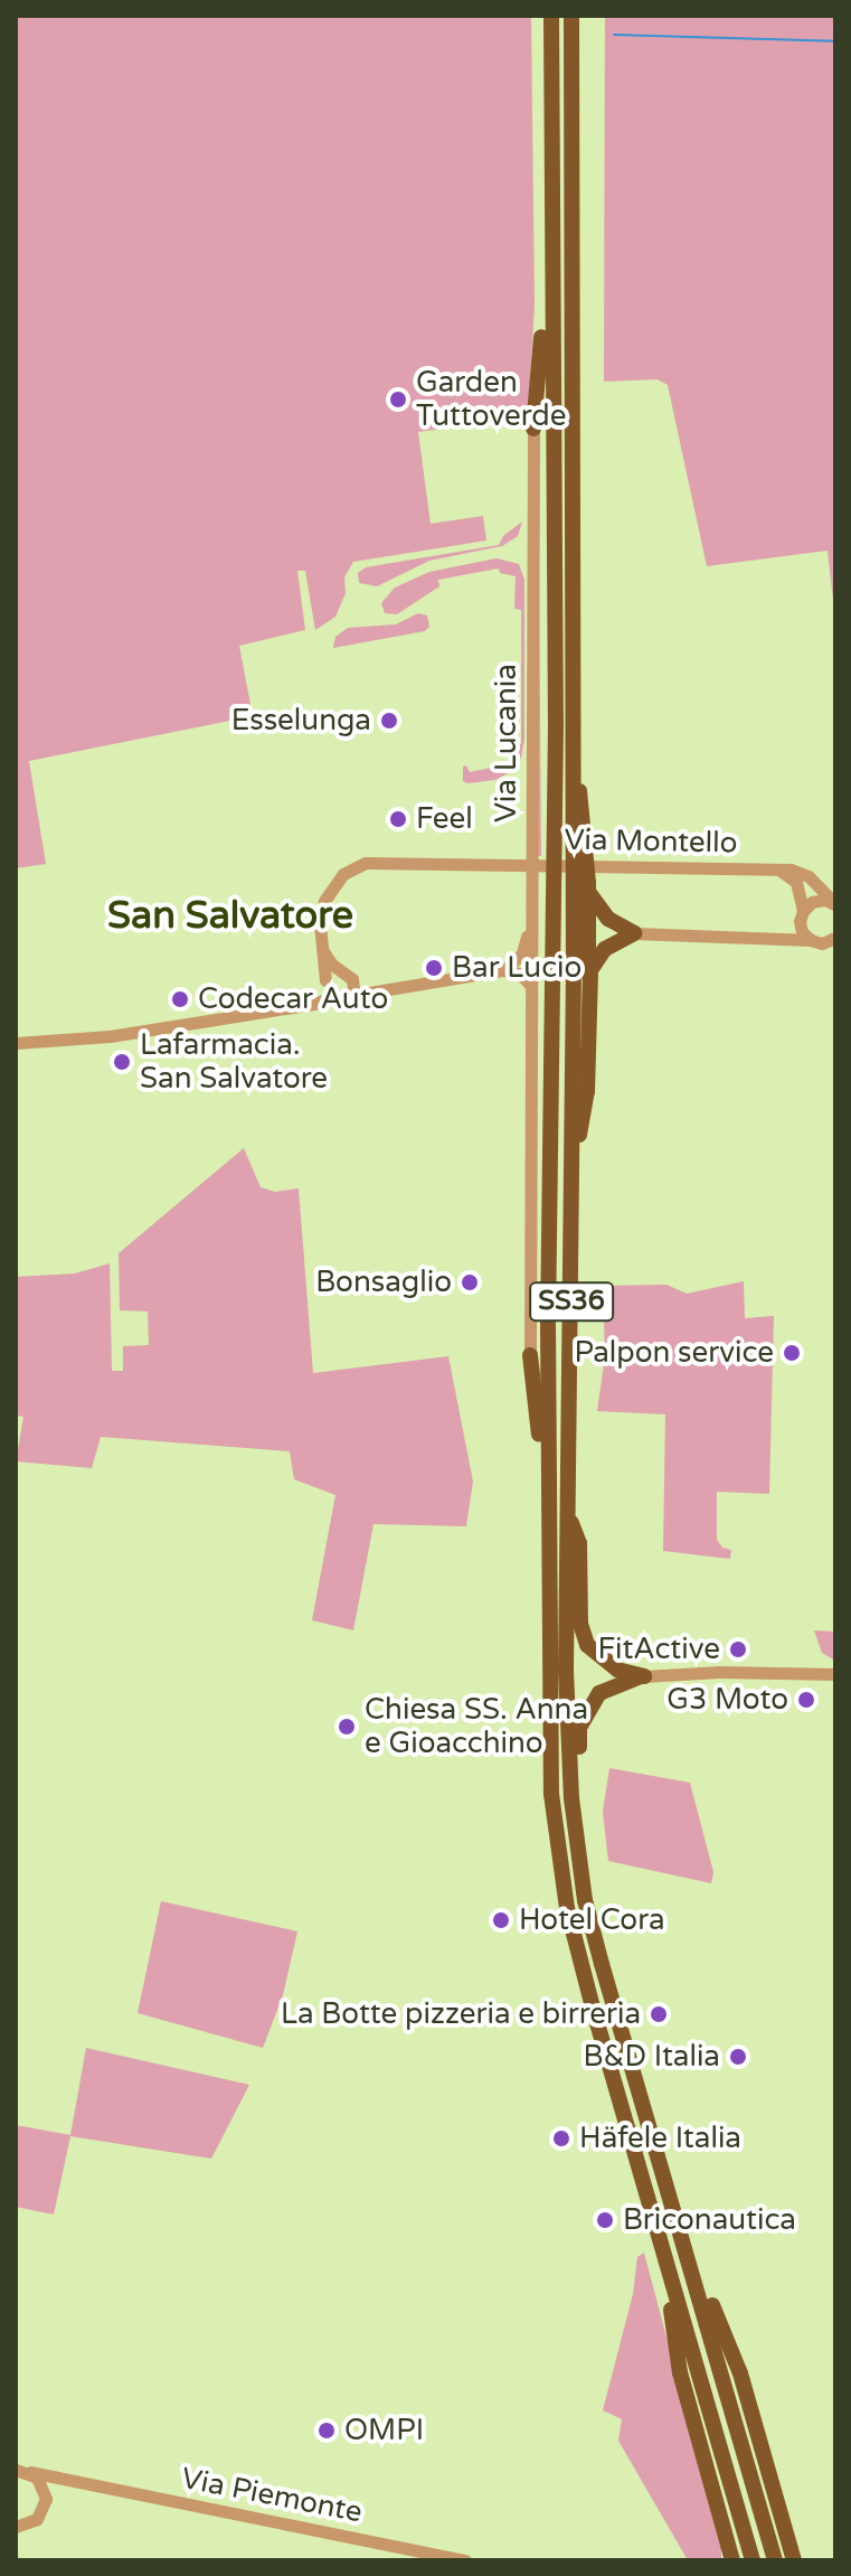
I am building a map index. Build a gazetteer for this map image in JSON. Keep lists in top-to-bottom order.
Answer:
{
  "streets": {
    "highway": ["SS36"],
    "street": ["Via Lucania", "Via Montello", "Via Piemonte"]
  },
  "crossings": [
    ["Via Lucania", "Via Montello"]
  ],
  "districts": ["San Salvatore"],
  "places": [
    "Garden Tuttoverde",
    "Esselunga",
    "Feel",
    "Bar Lucio",
    "Codecar Auto",
    "Lafarmacia. San Salvatore",
    "Bonsaglio",
    "Palpon service",
    "FitActive",
    "G3 Moto",
    "Chiesa SS. Anna e Gioacchino",
    "Hotel Cora",
    "La Botte pizzeria e birreria",
    "B&D Italia",
    "Häfele Italia",
    "Briconautica",
    "OMPI"
  ]
}
